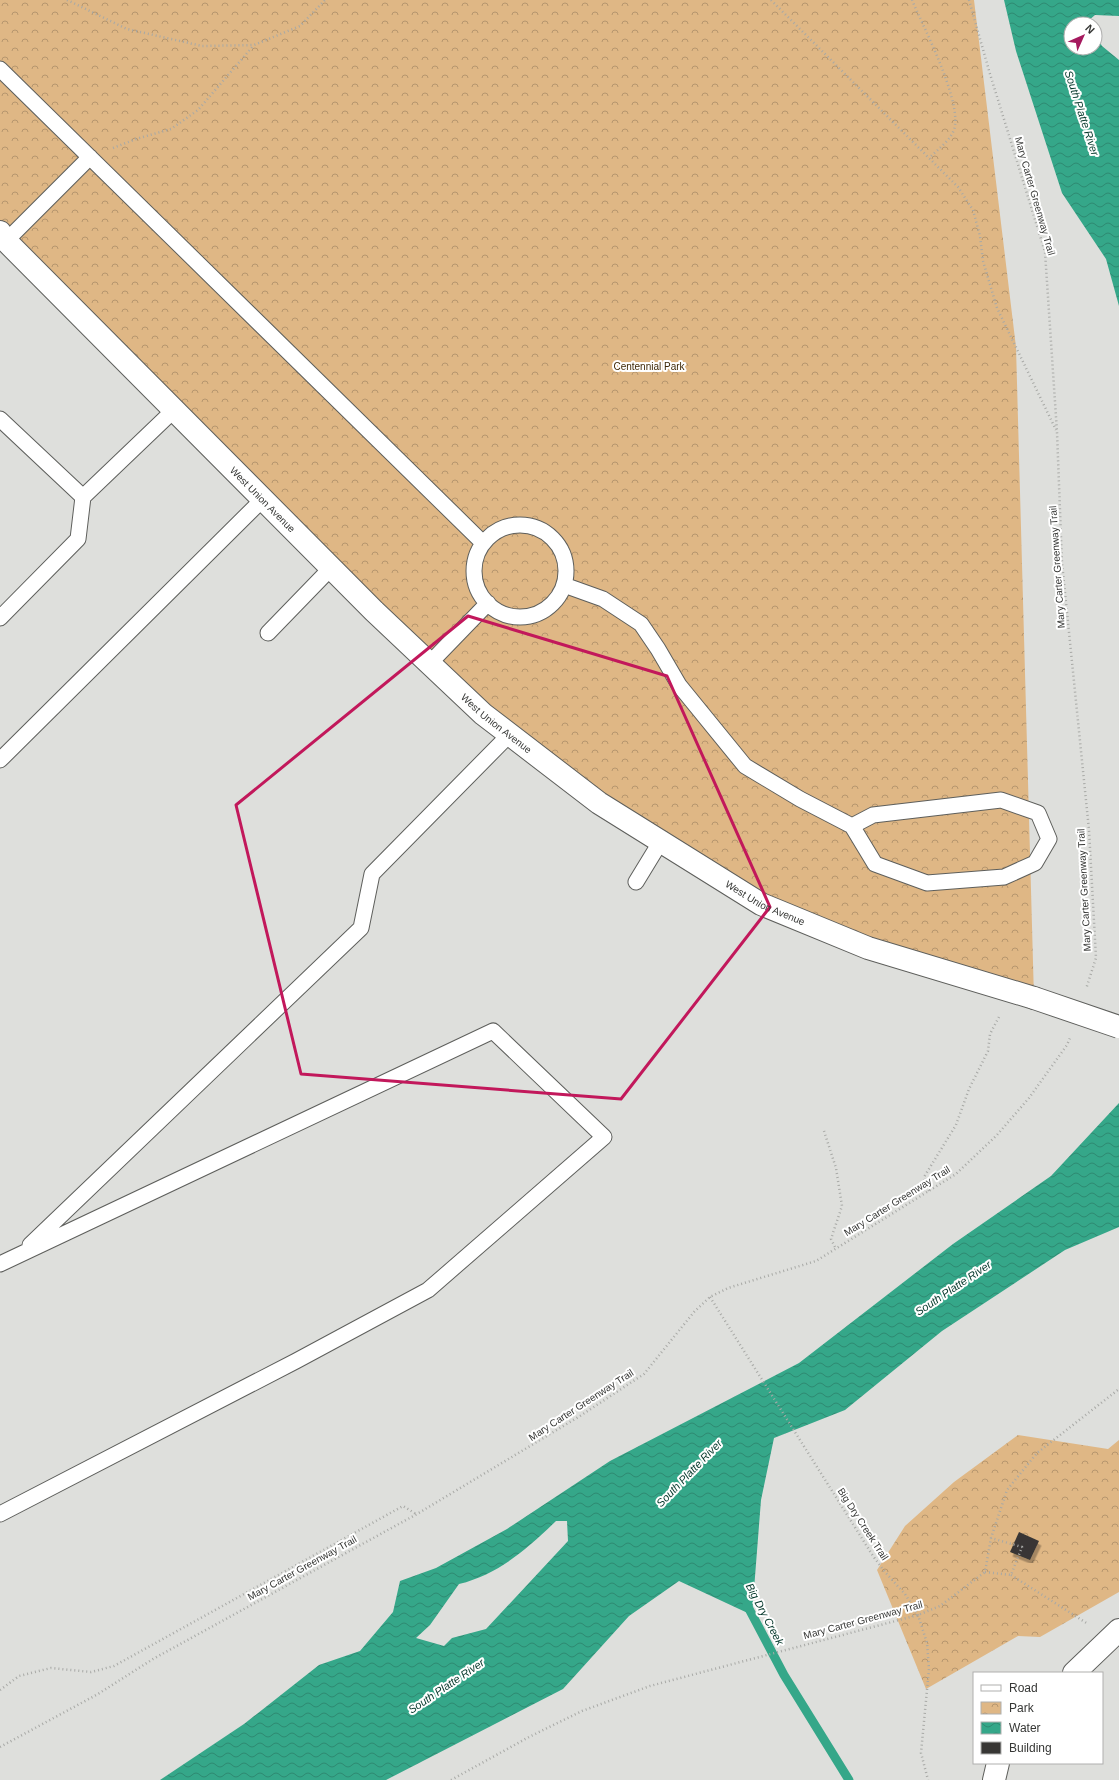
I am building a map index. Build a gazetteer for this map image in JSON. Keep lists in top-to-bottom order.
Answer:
{
  "streets": {
    "street": ["West Union Avenue"],
    "path": ["Mary Carter Greenway Trail", "Big Dry Creek Trail"]
  },
  "crossings": [
    ["Mary Carter Greenway Trail", "Big Dry Creek Trail"]
  ],
  "water": ["South Platte River", "Big Dry Creek"],
  "parks": ["Centennial Park"],
  "legend": [
    "Road",
    "Park",
    "Water",
    "Building"
  ],
  "north": "top right"
}
